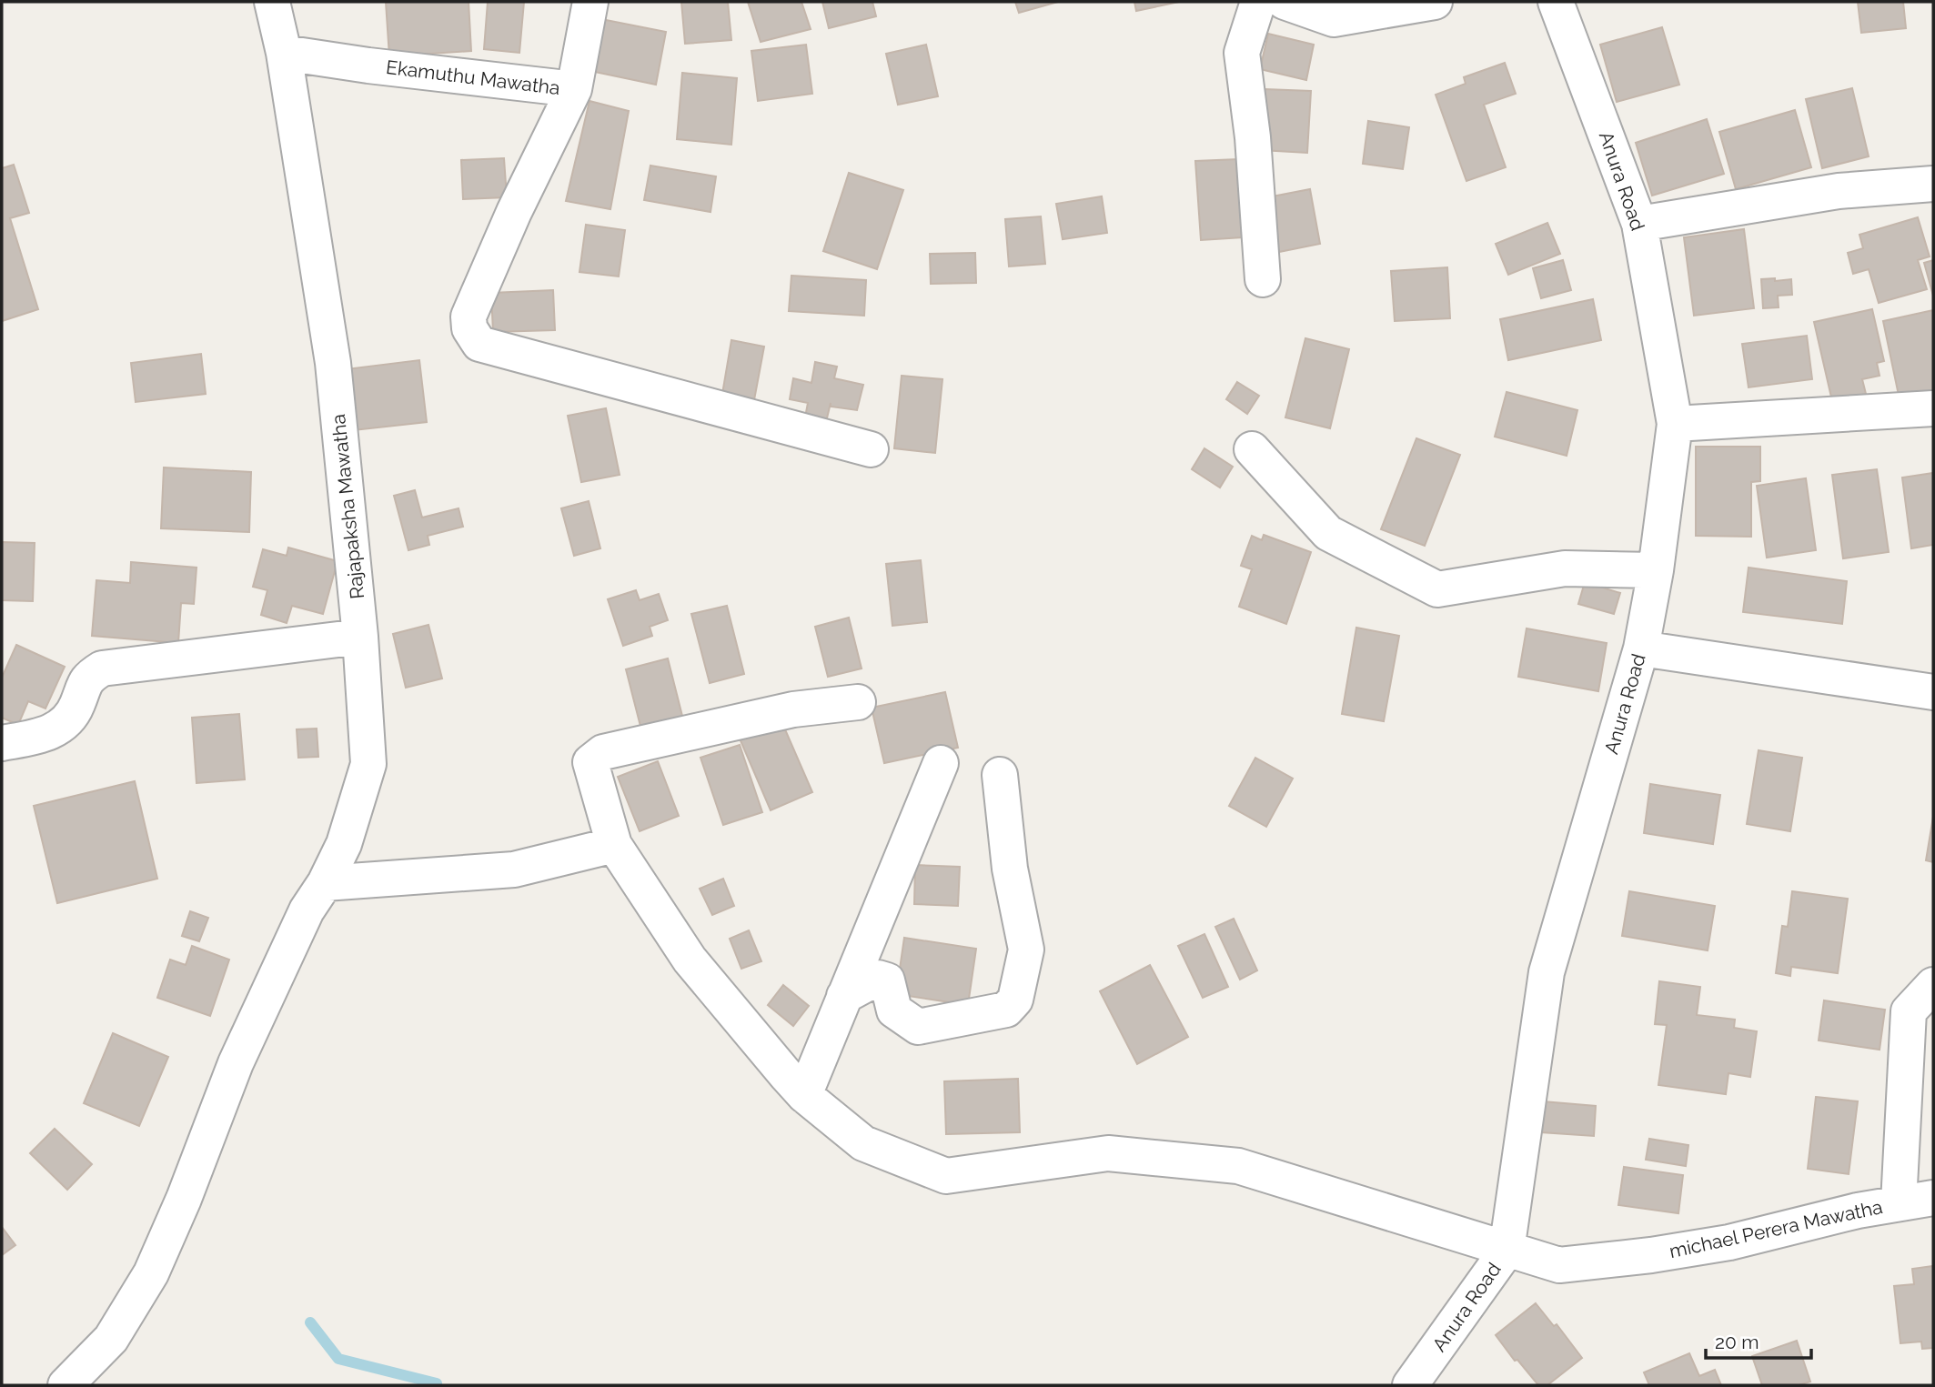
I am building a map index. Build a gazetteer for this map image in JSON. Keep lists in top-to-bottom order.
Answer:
{
  "streets": {
    "street": [
      "Ekamuthu Mawatha",
      "Anura Road",
      "Rajapaksha Mawatha",
      "michael Perera Mawatha"
    ]
  },
  "crossings": [
    ["Ekamuthu Mawatha", "Rajapaksha Mawatha"],
    ["Anura Road", "michael Perera Mawatha"]
  ],
  "scale_bar": "20 m"
}
